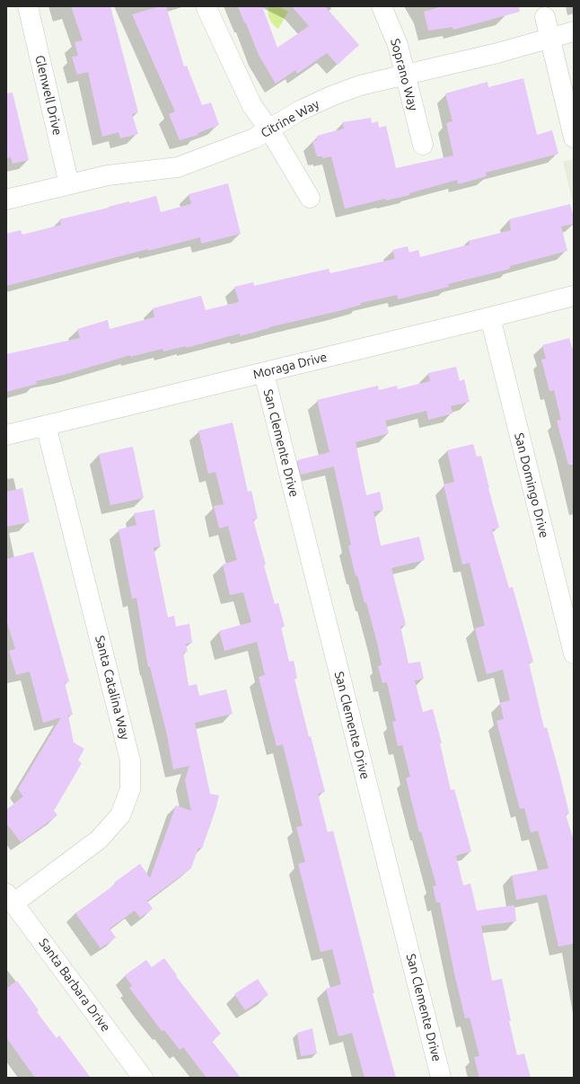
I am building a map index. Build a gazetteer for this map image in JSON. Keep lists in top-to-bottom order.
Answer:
{
  "streets": {
    "street": [
      "Soprano Way",
      "Glenwell Drive",
      "Citrine Way",
      "Moraga Drive",
      "San Clemente Drive",
      "San Domingo Drive",
      "Santa Catalina Way",
      "Santa Barbara Drive"
    ]
  },
  "crossings": [
    ["Soprano Way", "Citrine Way"],
    ["Glenwell Drive", "Citrine Way"],
    ["Moraga Drive", "San Clemente Drive"],
    ["Moraga Drive", "San Domingo Drive"],
    ["Moraga Drive", "Santa Catalina Way"],
    ["Santa Catalina Way", "Santa Barbara Drive"]
  ]
}
